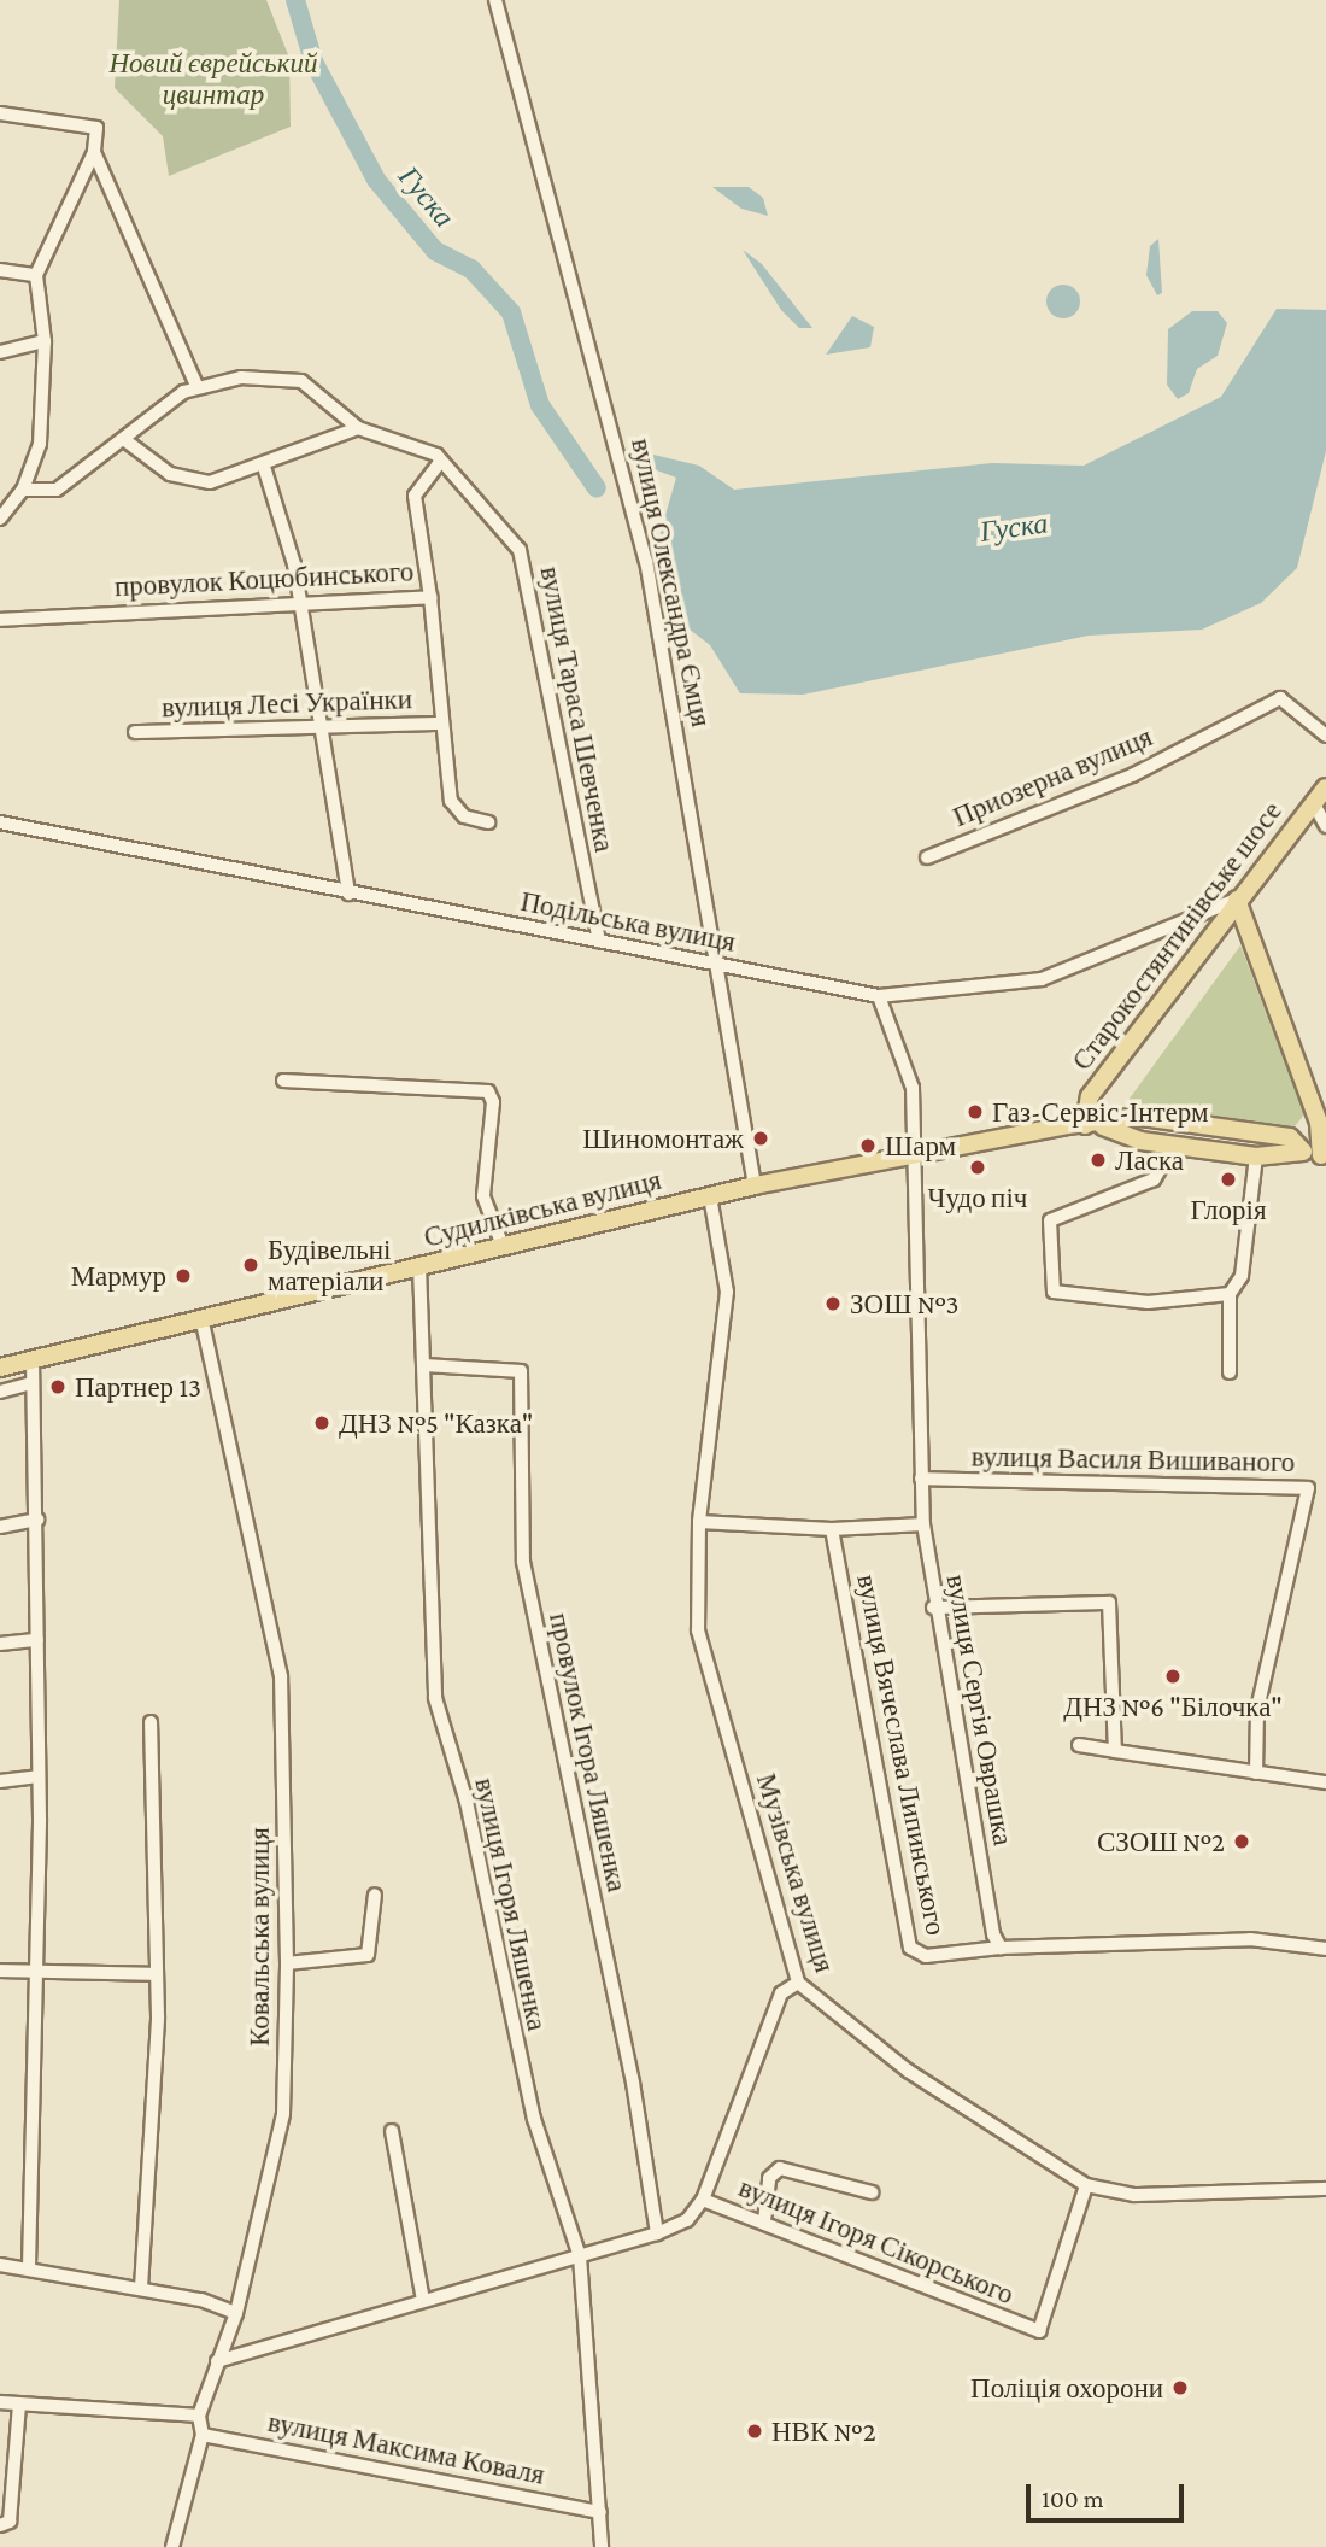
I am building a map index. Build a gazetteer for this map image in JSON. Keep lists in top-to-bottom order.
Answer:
{
  "streets": {
    "main road": ["Старокостянтинівське шосе", "Судилківська вулиця"],
    "street": [
      "провулок Коцюбинського",
      "вулиця Олександра Ємця",
      "вулиця Лесі Українки",
      "вулиця Тараса Шевченка",
      "Приозерна вулиця",
      "Подільська вулиця",
      "вулиця Василя Вишиваного",
      "вулиця Сергія Оврашка",
      "провулок Ігора Ляшенка",
      "вулиця Вячеслава Липинського",
      "Музівська вулиця",
      "вулиця Ігоря Ляшенка",
      "Ковальська вулиця",
      "вулиця Ігоря Сікорського",
      "вулиця Максима Коваля"
    ]
  },
  "crossings": [
    ["провулок Коцюбинського", "вулиця Лесі Українки"],
    ["вулиця Олександра Ємця", "Подільська вулиця"],
    ["вулиця Олександра Ємця", "Судилківська вулиця"],
    ["вулиця Тараса Шевченка", "Подільська вулиця"],
    ["Подільська вулиця", "Старокостянтинівське шосе"],
    ["Подільська вулиця", "вулиця Сергія Оврашка"],
    ["Старокостянтинівське шосе", "Судилківська вулиця"],
    ["Судилківська вулиця", "вулиця Сергія Оврашка"],
    ["Судилківська вулиця", "Музівська вулиця"],
    ["Судилківська вулиця", "вулиця Ігоря Ляшенка"],
    ["Судилківська вулиця", "Ковальська вулиця"],
    ["вулиця Василя Вишиваного", "вулиця Сергія Оврашка"],
    ["вулиця Сергія Оврашка", "вулиця Вячеслава Липинського"],
    ["провулок Ігора Ляшенка", "вулиця Ігоря Ляшенка"],
    ["провулок Ігора Ляшенка", "вулиця Ігоря Сікорського"],
    ["Музівська вулиця", "вулиця Ігоря Сікорського"],
    ["вулиця Ігоря Ляшенка", "вулиця Ігоря Сікорського"],
    ["вулиця Ігоря Ляшенка", "вулиця Максима Коваля"],
    ["Ковальська вулиця", "вулиця Ігоря Сікорського"]
  ],
  "water": ["Гуска"],
  "parks": ["Новий єврейський цвинтар"],
  "places": [
    "Газ-Сервіс-Інтерм",
    "Шиномонтаж",
    "Шарм",
    "Ласка",
    "Чудо піч",
    "Глорія",
    "Будівельні матеріали",
    "Мармур",
    "ЗОШ №3",
    "Партнер 13",
    "ДНЗ №5 \"Казка\"",
    "ДНЗ №6 \"Білочка\"",
    "СЗОШ №2",
    "Поліція охорони",
    "НВК №2"
  ],
  "scale_bar": "100 m"
}
